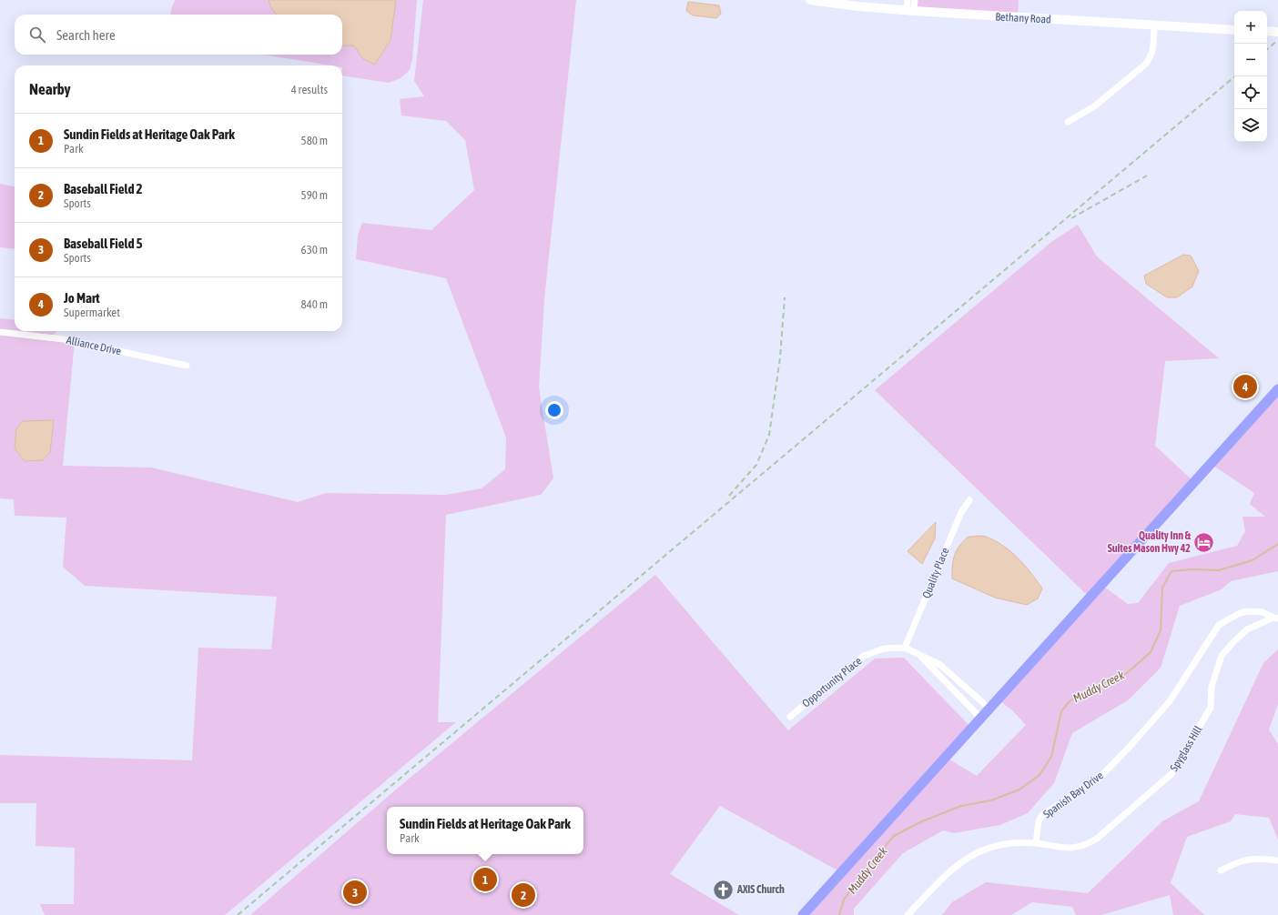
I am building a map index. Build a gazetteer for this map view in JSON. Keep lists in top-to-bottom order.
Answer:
{
  "streets": {
    "main road": ["Bethany Road"],
    "street": [
      "Alliance Drive",
      "Quality Place",
      "Opportunity Place",
      "Spyglass Hill",
      "Spanish Bay Drive"
    ]
  },
  "crossings": [
    ["Quality Place", "Opportunity Place"],
    ["Spyglass Hill", "Spanish Bay Drive"]
  ],
  "water": ["Muddy Creek"],
  "places": {
    "hotel": ["Quality Inn & Suites Mason Hwy 42"],
    "church": ["AXIS Church"]
  },
  "page": {
    "map_buttons": ["+", "−"],
    "search": "Search here",
    "heading": ["Nearby", "4 results"],
    "list": [
      {
        "mark": "1",
        "name": "Sundin Fields at Heritage Oak Park",
        "note": "Park",
        "value": "580 m"
      },
      {
        "mark": "2",
        "name": "Baseball Field 2",
        "note": "Sports",
        "value": "590 m"
      },
      {
        "mark": "3",
        "name": "Baseball Field 5",
        "note": "Sports",
        "value": "630 m"
      },
      {
        "mark": "4",
        "name": "Jo Mart",
        "note": "Supermarket",
        "value": "840 m"
      }
    ],
    "pins": [
      "4",
      "1",
      "3",
      "2"
    ],
    "popup": ["Sundin Fields at Heritage Oak Park", "Park"]
  }
}
